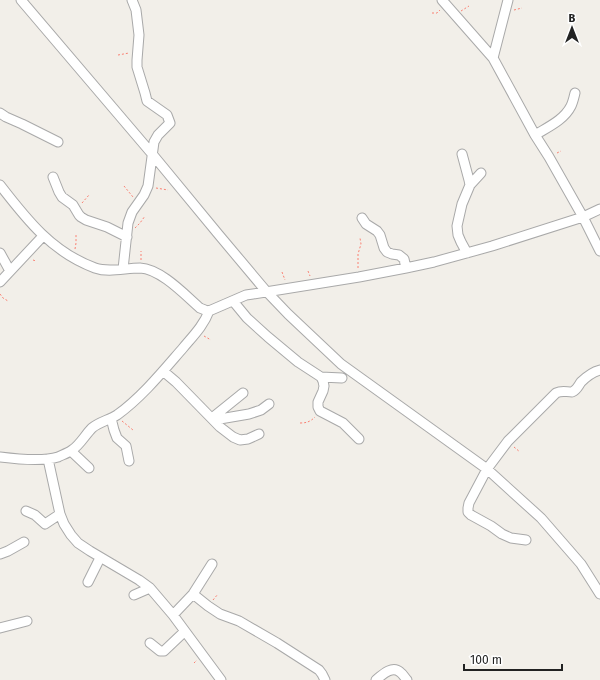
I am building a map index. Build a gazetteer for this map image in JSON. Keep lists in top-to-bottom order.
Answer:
{
  "scale_bar": "100 m",
  "north": "top"
}
